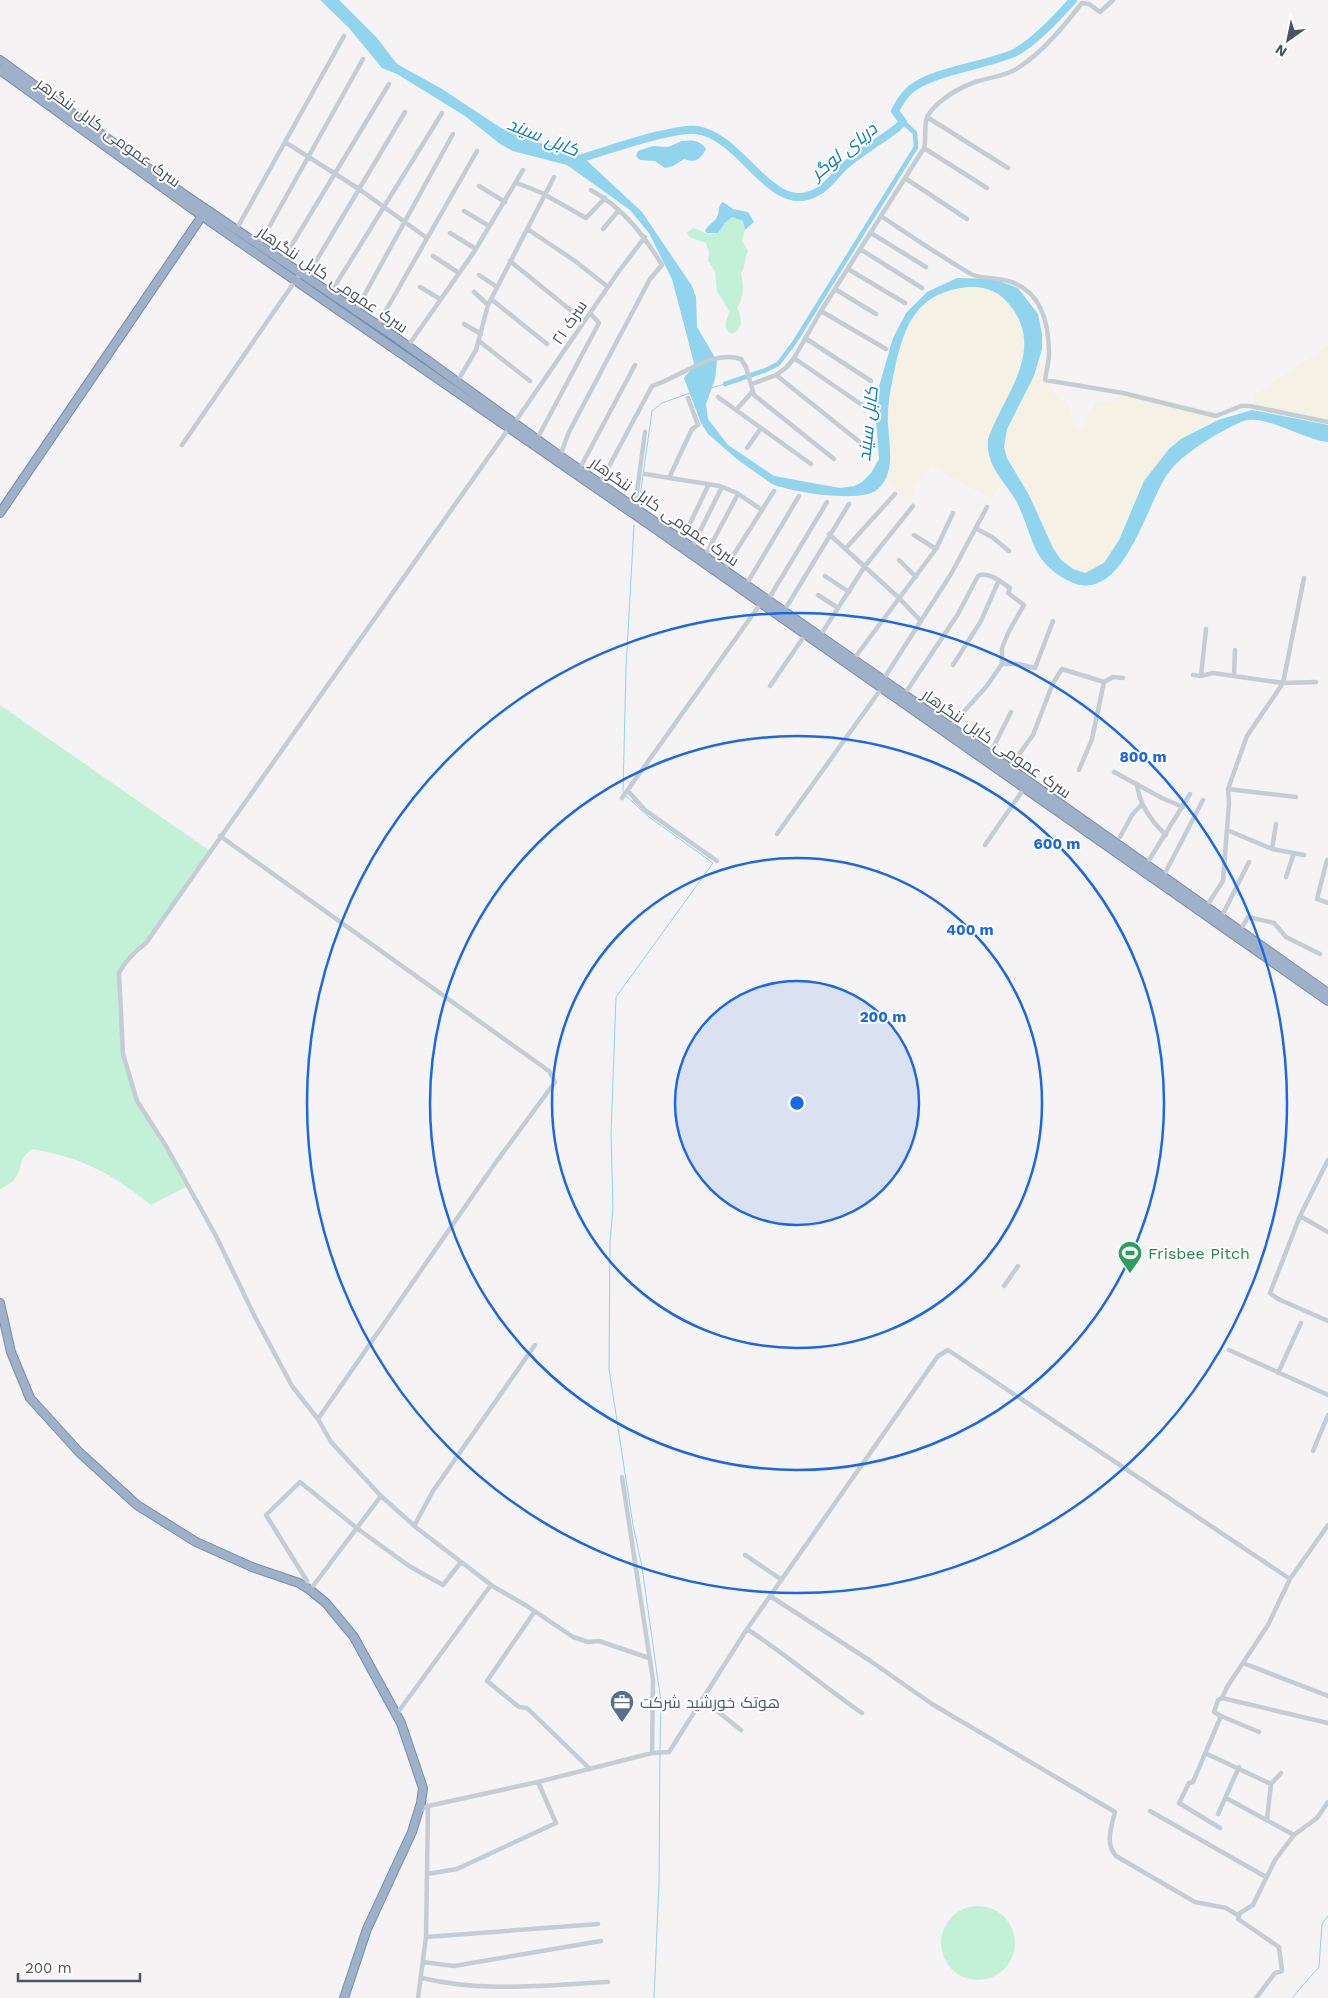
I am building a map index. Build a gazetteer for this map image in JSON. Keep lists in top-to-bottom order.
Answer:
{
  "streets": {
    "highway": ["سرک عمومی کابل ننگرهر", "سرک عمومی کابل ننگرهار"],
    "street": ["سرک ۲۱"]
  },
  "crossings": [
    ["سرک عمومی کابل ننگرهر", "سرک عمومی کابل ننگرهار"],
    ["سرک عمومی کابل ننگرهار", "سرک ۲۱"]
  ],
  "water": ["کابل سيند", "دریای لوگر"],
  "places": {
    "sports": ["Frisbee Pitch"],
    "office": ["هوتک خورشید شرکت"]
  },
  "scale_bar": "200 m",
  "north": "bottom left",
  "rings": [
    "800 m",
    "600 m",
    "400 m",
    "200 m"
  ]
}
